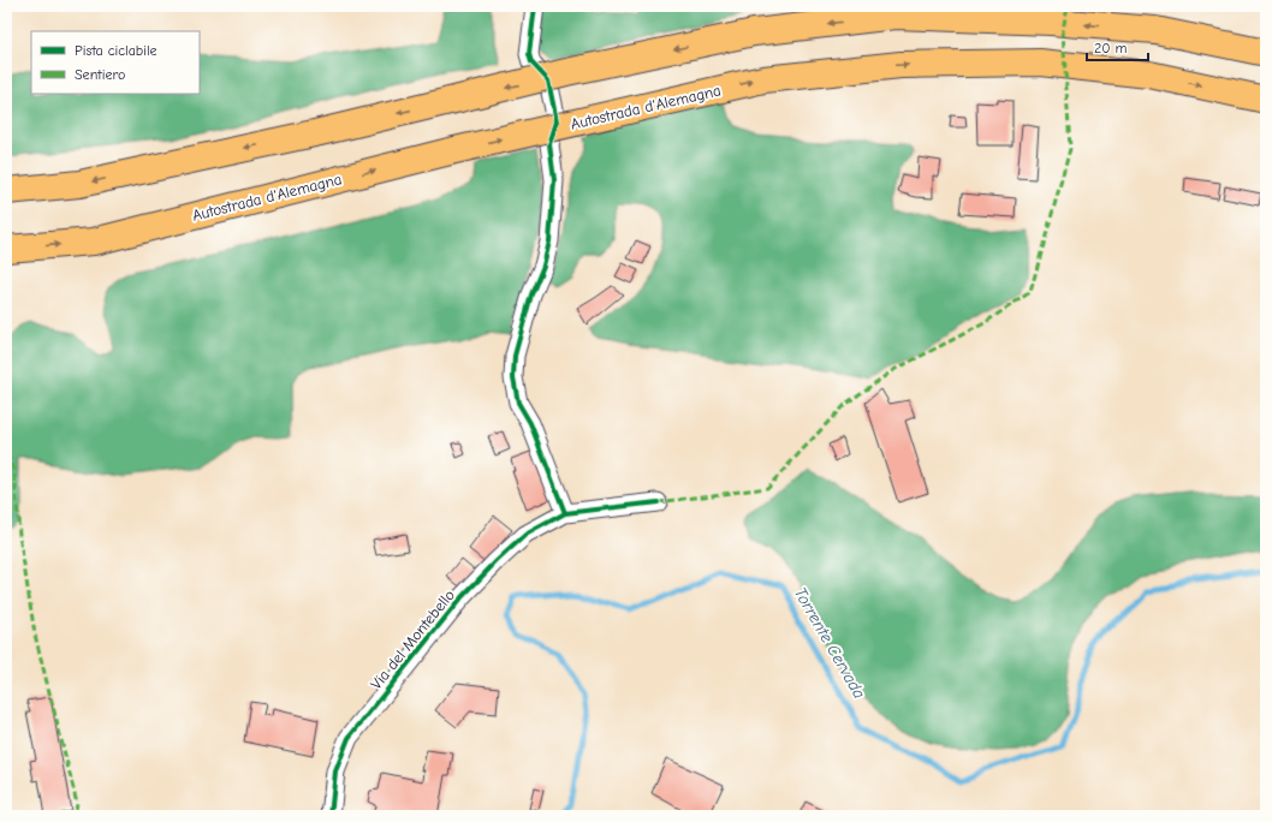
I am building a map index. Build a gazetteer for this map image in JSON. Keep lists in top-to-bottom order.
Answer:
{
  "streets": {
    "highway": ["Autostrada d'Alemagna"],
    "street": ["Via del Montebello"]
  },
  "water": ["Torrente Cervada"],
  "legend": ["Pista ciclabile", "Sentiero"],
  "scale_bar": "20 m"
}
